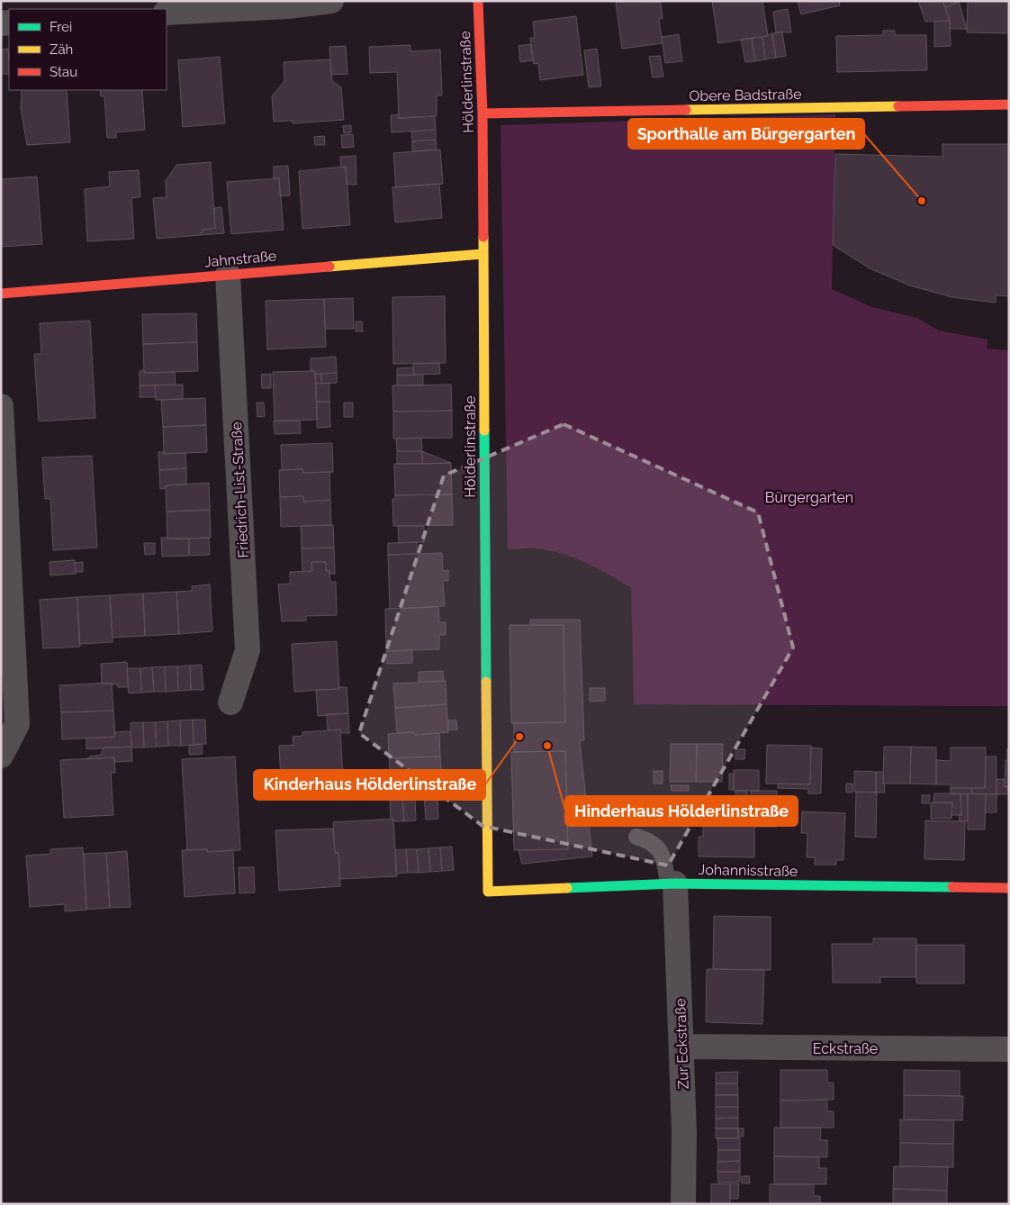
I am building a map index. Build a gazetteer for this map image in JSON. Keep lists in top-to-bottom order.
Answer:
{
  "streets": {
    "street": [
      "Hölderlinstraße",
      "Obere Badstraße",
      "Jahnstraße",
      "Friedrich-List-Straße",
      "Johannisstraße",
      "Zur Eckstraße",
      "Eckstraße"
    ]
  },
  "crossings": [
    ["Hölderlinstraße", "Obere Badstraße"],
    ["Hölderlinstraße", "Jahnstraße"],
    ["Hölderlinstraße", "Johannisstraße"],
    ["Jahnstraße", "Friedrich-List-Straße"],
    ["Johannisstraße", "Zur Eckstraße"],
    ["Zur Eckstraße", "Eckstraße"]
  ],
  "parks": ["Bürgergarten"],
  "places": ["Sporthalle am Bürgergarten", "Kinderhaus Hölderlinstraße", "Hinderhaus Hölderlinstraße"],
  "legend": ["Frei", "Zäh", "Stau"]
}
